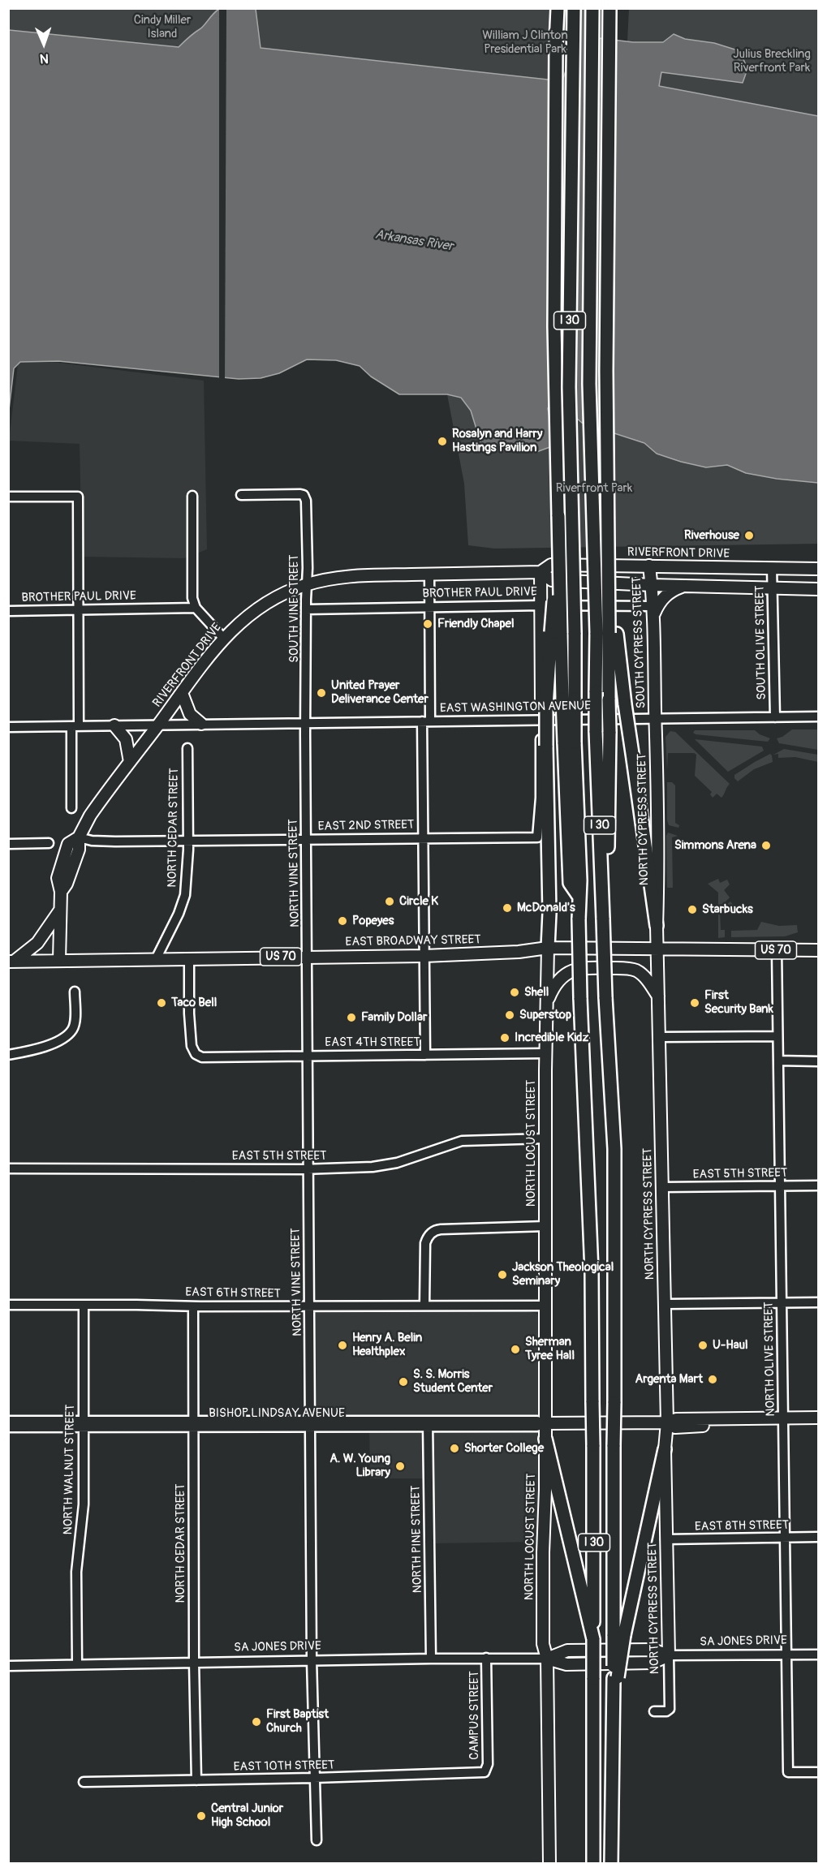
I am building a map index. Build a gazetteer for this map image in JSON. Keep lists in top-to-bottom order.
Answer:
{
  "streets": {
    "highway": ["I 30"],
    "main road": [
      "RIVERFRONT DRIVE",
      "SOUTH CYPRESS STREET",
      "NORTH CYPRESS STREET",
      "EAST BROADWAY STREET",
      "US 70",
      "NORTH LOCUST STREET",
      "BISHOP LINDSAY AVENUE",
      "SA JONES DRIVE"
    ],
    "street": [
      "BROTHER PAUL DRIVE",
      "SOUTH VINE STREET",
      "SOUTH OLIVE STREET",
      "EAST WASHINGTON AVENUE",
      "EAST 2ND STREET",
      "NORTH CEDAR STREET",
      "NORTH VINE STREET",
      "EAST 4TH STREET",
      "EAST 5TH STREET",
      "EAST 6TH STREET",
      "NORTH OLIVE STREET",
      "NORTH WALNUT STREET",
      "EAST 8TH STREET",
      "NORTH PINE STREET",
      "CAMPUS STREET",
      "EAST 10TH STREET"
    ]
  },
  "crossings": [
    ["RIVERFRONT DRIVE", "SOUTH VINE STREET"],
    ["RIVERFRONT DRIVE", "SOUTH CYPRESS STREET"],
    ["RIVERFRONT DRIVE", "SOUTH OLIVE STREET"],
    ["RIVERFRONT DRIVE", "EAST WASHINGTON AVENUE"],
    ["RIVERFRONT DRIVE", "EAST 2ND STREET"],
    ["RIVERFRONT DRIVE", "EAST BROADWAY STREET"],
    ["BROTHER PAUL DRIVE", "SOUTH VINE STREET"],
    ["BROTHER PAUL DRIVE", "SOUTH CYPRESS STREET"],
    ["SOUTH VINE STREET", "EAST WASHINGTON AVENUE"],
    ["SOUTH VINE STREET", "NORTH VINE STREET"],
    ["SOUTH CYPRESS STREET", "EAST WASHINGTON AVENUE"],
    ["SOUTH CYPRESS STREET", "NORTH CYPRESS STREET"],
    ["SOUTH OLIVE STREET", "EAST WASHINGTON AVENUE"],
    ["EAST WASHINGTON AVENUE", "NORTH CYPRESS STREET"],
    ["EAST WASHINGTON AVENUE", "EAST 2ND STREET"],
    ["EAST WASHINGTON AVENUE", "NORTH VINE STREET"],
    ["NORTH CYPRESS STREET", "EAST BROADWAY STREET"],
    ["NORTH CYPRESS STREET", "EAST 5TH STREET"],
    ["NORTH CYPRESS STREET", "BISHOP LINDSAY AVENUE"],
    ["NORTH CYPRESS STREET", "EAST 8TH STREET"],
    ["NORTH CYPRESS STREET", "SA JONES DRIVE"],
    ["EAST 2ND STREET", "NORTH CEDAR STREET"],
    ["EAST 2ND STREET", "NORTH VINE STREET"],
    ["NORTH CEDAR STREET", "EAST BROADWAY STREET"],
    ["NORTH CEDAR STREET", "EAST 6TH STREET"],
    ["NORTH CEDAR STREET", "BISHOP LINDSAY AVENUE"],
    ["NORTH CEDAR STREET", "SA JONES DRIVE"],
    ["NORTH CEDAR STREET", "EAST 10TH STREET"],
    ["NORTH VINE STREET", "EAST BROADWAY STREET"],
    ["NORTH VINE STREET", "EAST 4TH STREET"],
    ["NORTH VINE STREET", "EAST 5TH STREET"],
    ["NORTH VINE STREET", "EAST 6TH STREET"],
    ["NORTH VINE STREET", "BISHOP LINDSAY AVENUE"],
    ["NORTH VINE STREET", "SA JONES DRIVE"],
    ["NORTH VINE STREET", "EAST 10TH STREET"],
    ["EAST BROADWAY STREET", "EAST 4TH STREET"],
    ["EAST BROADWAY STREET", "NORTH LOCUST STREET"],
    ["EAST BROADWAY STREET", "NORTH OLIVE STREET"],
    ["EAST 4TH STREET", "NORTH LOCUST STREET"],
    ["NORTH LOCUST STREET", "EAST 5TH STREET"],
    ["NORTH LOCUST STREET", "EAST 6TH STREET"],
    ["NORTH LOCUST STREET", "BISHOP LINDSAY AVENUE"],
    ["NORTH LOCUST STREET", "SA JONES DRIVE"],
    ["EAST 5TH STREET", "NORTH OLIVE STREET"],
    ["EAST 6TH STREET", "NORTH WALNUT STREET"],
    ["NORTH OLIVE STREET", "BISHOP LINDSAY AVENUE"],
    ["NORTH OLIVE STREET", "EAST 8TH STREET"],
    ["NORTH OLIVE STREET", "SA JONES DRIVE"],
    ["BISHOP LINDSAY AVENUE", "NORTH WALNUT STREET"],
    ["BISHOP LINDSAY AVENUE", "NORTH PINE STREET"],
    ["NORTH WALNUT STREET", "SA JONES DRIVE"],
    ["NORTH PINE STREET", "SA JONES DRIVE"],
    ["SA JONES DRIVE", "CAMPUS STREET"],
    ["CAMPUS STREET", "EAST 10TH STREET"]
  ],
  "water": ["Arkansas River"],
  "parks": [
    "Cindy Miller Island",
    "William J Clinton Presidential Park",
    "Julius Breckling Riverfront Park",
    "Riverfront Park"
  ],
  "places": [
    "Rosalyn and Harry Hastings Pavilion",
    "Riverhouse",
    "Friendly Chapel",
    "United Prayer Deliverance Center",
    "Simmons Arena",
    "Circle K",
    "McDonald's",
    "Starbucks",
    "Popeyes",
    "Shell",
    "Taco Bell",
    "First Security Bank",
    "Superstop",
    "Family Dollar",
    "Incredible Kidz",
    "Jackson Theological Seminary",
    "Henry A. Belin Healthplex",
    "U-Haul",
    "Sherman Tyree Hall",
    "Argenta Mart",
    "S. S. Morris Student Center",
    "Shorter College",
    "A. W. Young Library",
    "First Baptist Church",
    "Central Junior High School"
  ],
  "north": "bottom"
}
